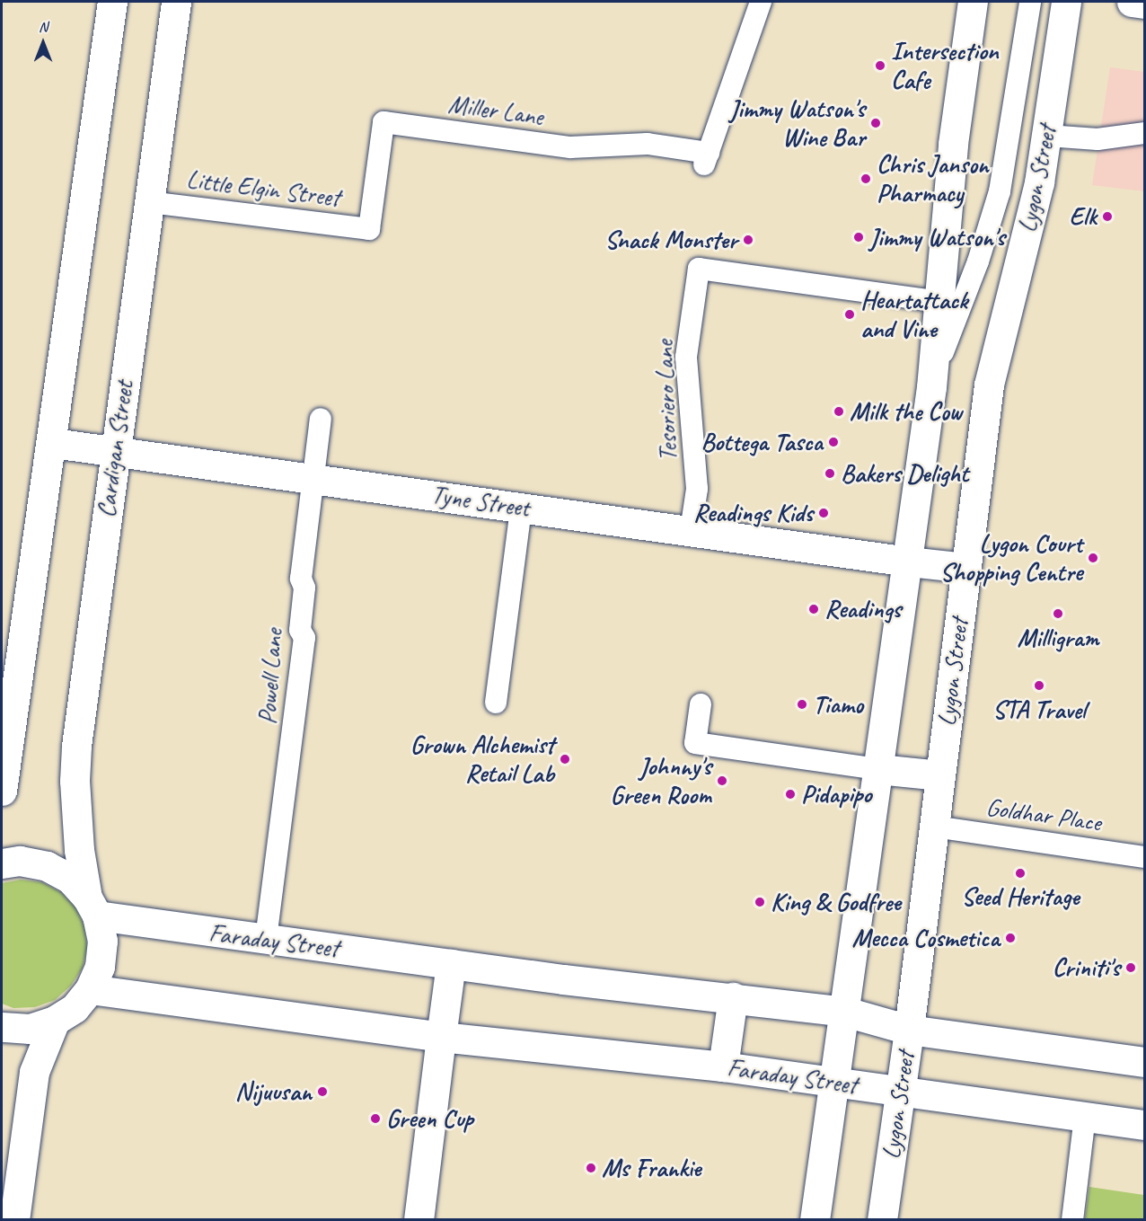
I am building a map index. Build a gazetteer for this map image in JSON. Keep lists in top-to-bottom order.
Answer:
{
  "streets": {
    "street": [
      "Lygon Street",
      "Cardigan Street",
      "Tyne Street",
      "Faraday Street"
    ],
    "lane": [
      "Miller Lane",
      "Little Elgin Street",
      "Tesoriero Lane",
      "Powell Lane",
      "Goldhar Place"
    ]
  },
  "crossings": [
    ["Miller Lane", "Little Elgin Street"],
    ["Lygon Street", "Tyne Street"],
    ["Lygon Street", "Goldhar Place"],
    ["Lygon Street", "Faraday Street"],
    ["Little Elgin Street", "Cardigan Street"],
    ["Tesoriero Lane", "Tyne Street"],
    ["Cardigan Street", "Tyne Street"],
    ["Cardigan Street", "Faraday Street"],
    ["Tyne Street", "Powell Lane"],
    ["Powell Lane", "Faraday Street"]
  ],
  "places": [
    "Intersection Cafe",
    "Jimmy Watson's Wine Bar",
    "Chris Janson Pharmacy",
    "Elk",
    "Jimmy Watson's",
    "Snack Monster",
    "Heartattack and Vine",
    "Milk the Cow",
    "Bottega Tasca",
    "Bakers Delight",
    "Readings Kids",
    "Lygon Court Shopping Centre",
    "Readings",
    "Milligram",
    "STA Travel",
    "Tiamo",
    "Grown Alchemist Retail Lab",
    "Johnny's Green Room",
    "Pidapipo",
    "Seed Heritage",
    "King & Godfree",
    "Mecca Cosmetica",
    "Criniti's",
    "Nijuusan",
    "Green Cup",
    "Ms Frankie"
  ],
  "north": "top"
}
